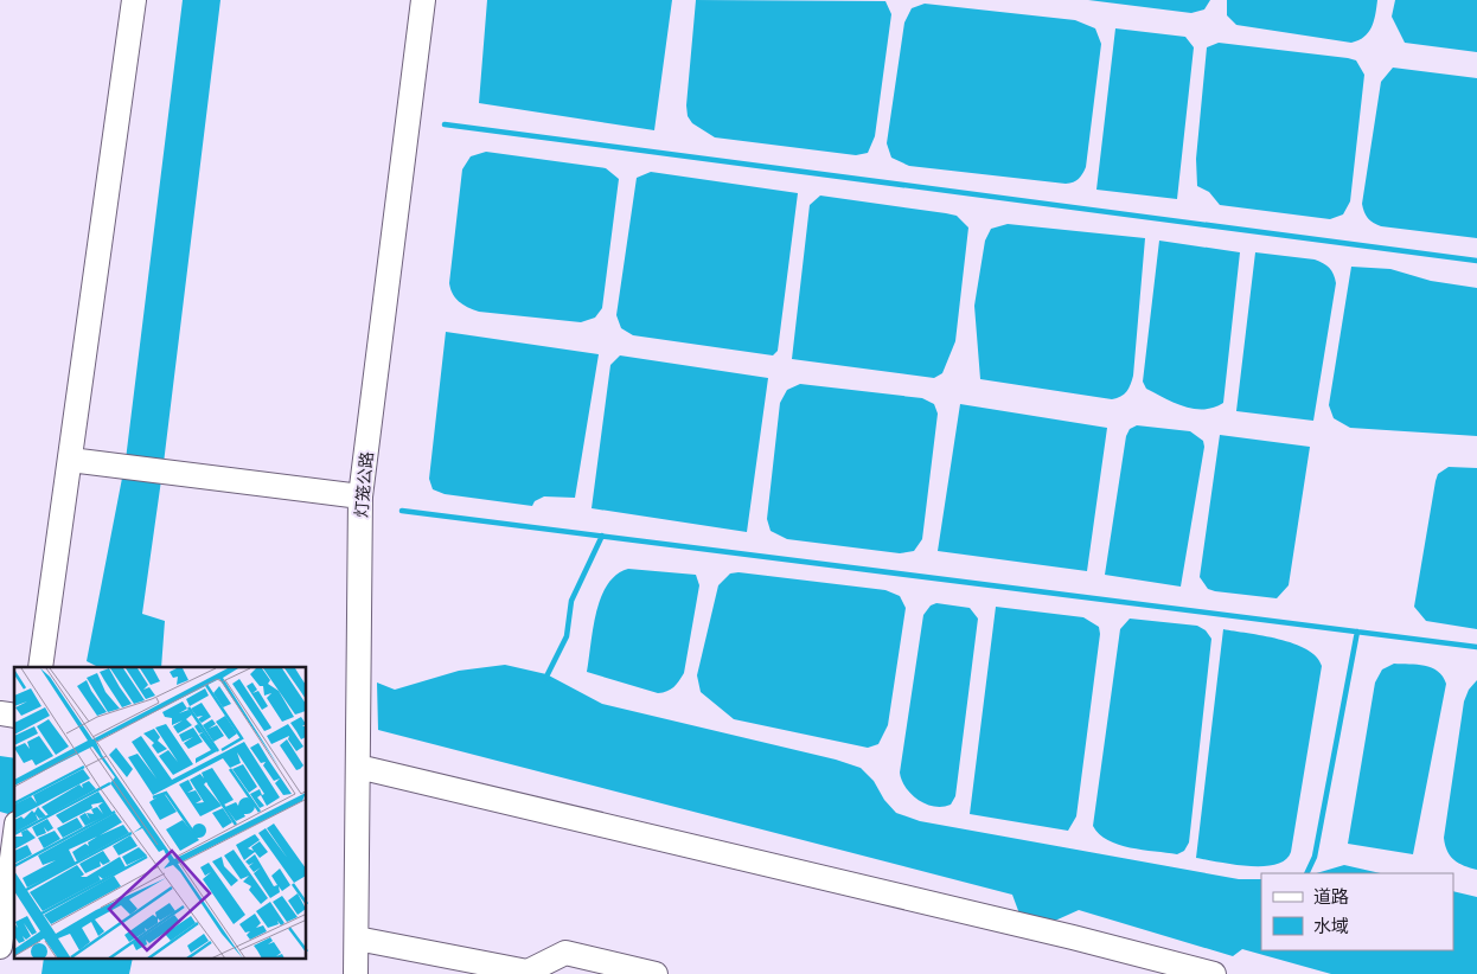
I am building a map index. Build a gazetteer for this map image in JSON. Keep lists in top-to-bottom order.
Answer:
{
  "streets": {
    "street": ["灯笼公路"]
  },
  "legend": ["道路", "水域"]
}
